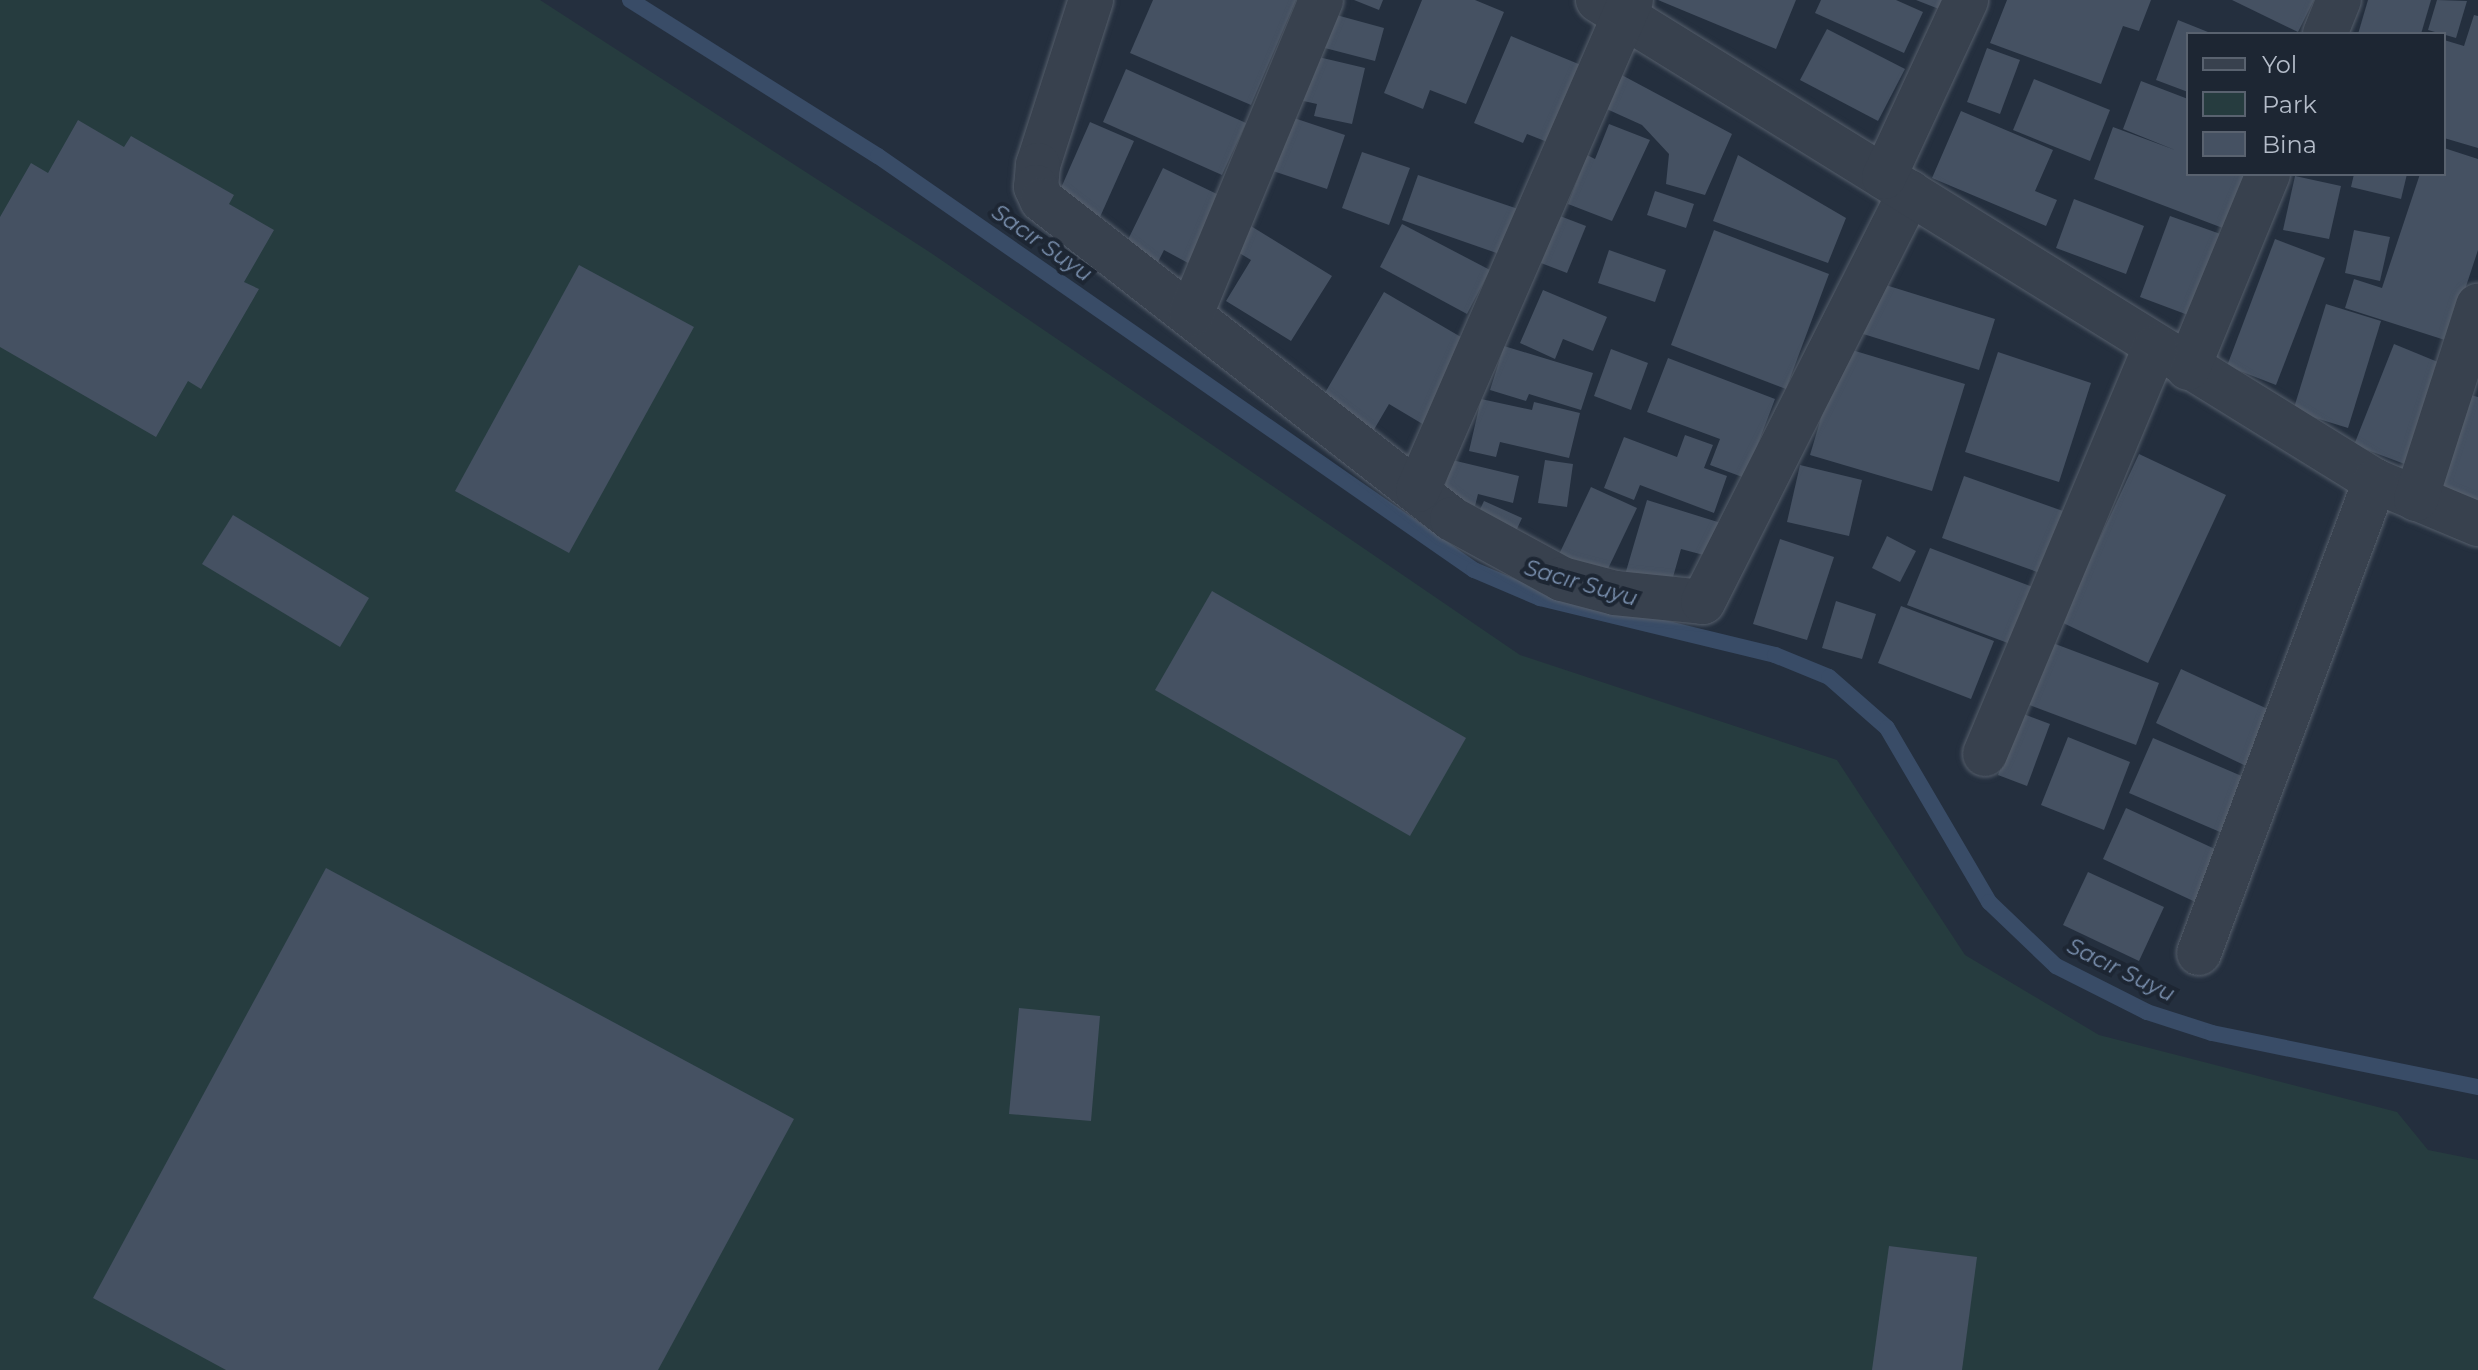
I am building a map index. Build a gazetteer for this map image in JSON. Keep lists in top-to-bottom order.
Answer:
{
  "water": ["Sacır Suyu"],
  "legend": ["Yol", "Park", "Bina"]
}
